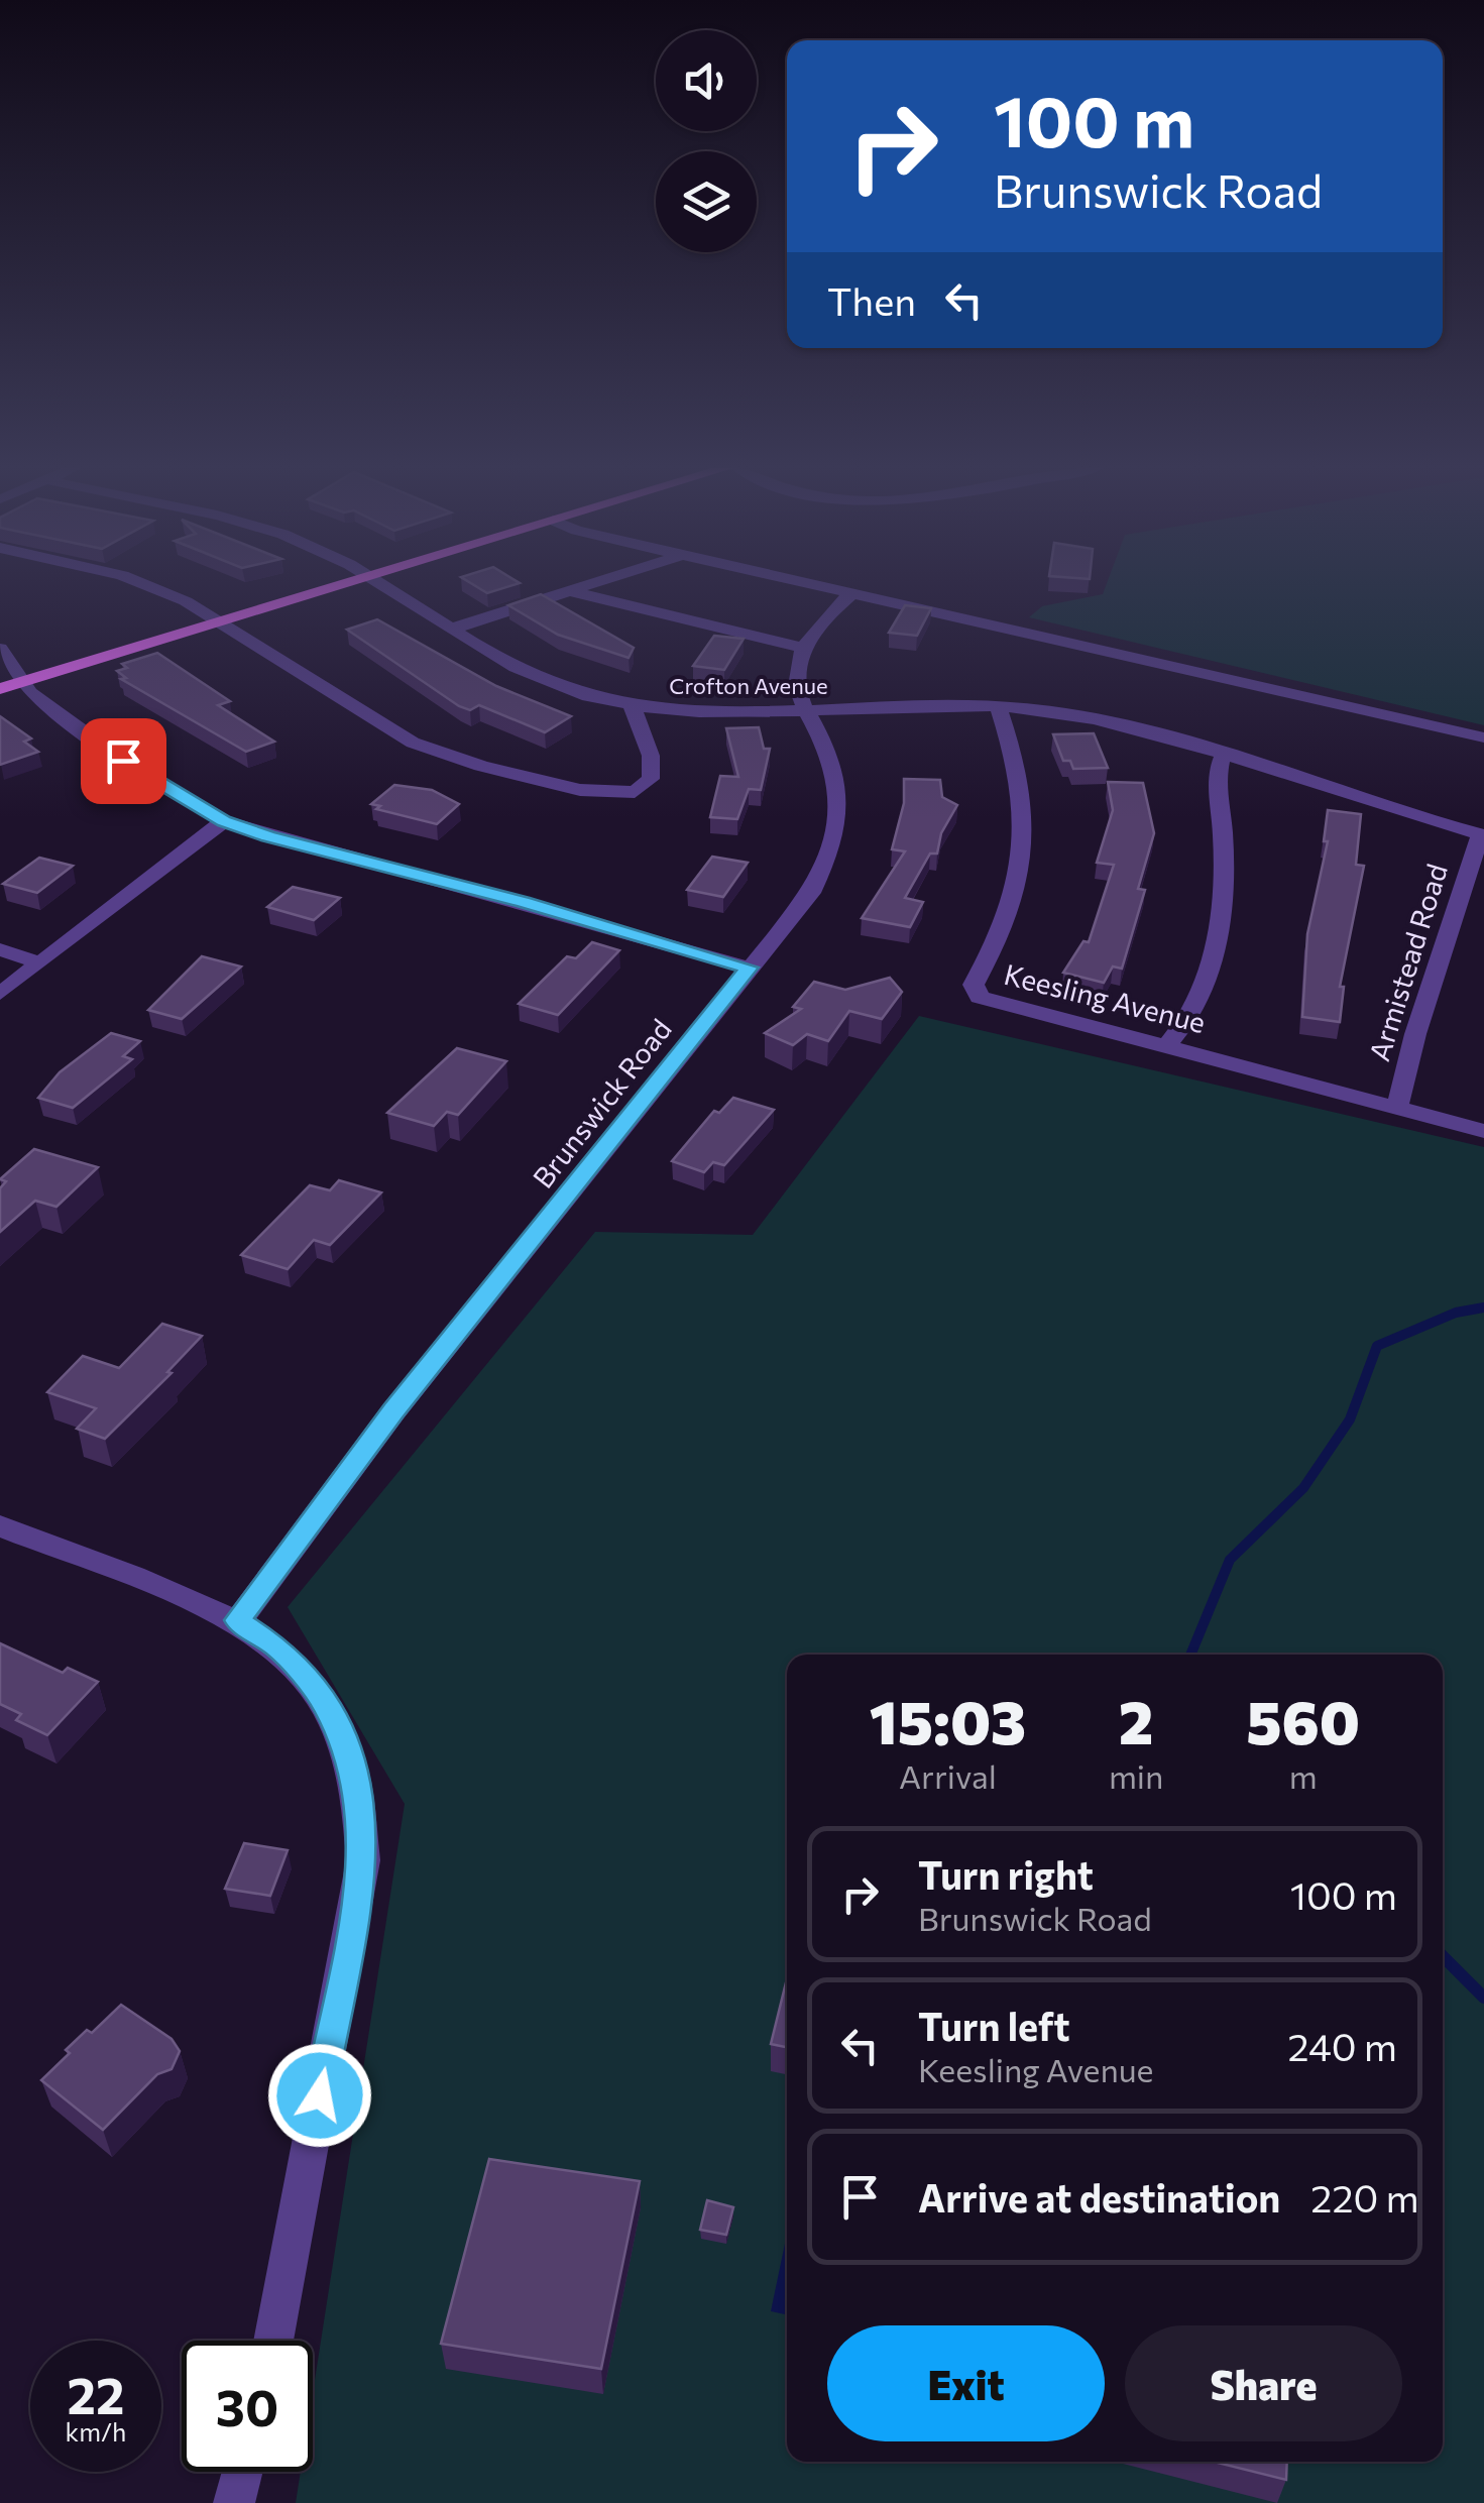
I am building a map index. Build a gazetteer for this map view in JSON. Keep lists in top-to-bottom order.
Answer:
{
  "streets": {
    "street": [
      "Crofton Avenue",
      "Armistead Road",
      "Keesling Avenue",
      "Brunswick Road"
    ]
  },
  "crossings": [
    ["Crofton Avenue", "Armistead Road"],
    ["Crofton Avenue", "Keesling Avenue"],
    ["Crofton Avenue", "Brunswick Road"],
    ["Armistead Road", "Keesling Avenue"]
  ],
  "page": {
    "turn": ["100 m", "Brunswick Road"],
    "then": "Then",
    "eta": [
      "15:03",
      "Arrival",
      "2",
      "min",
      "560",
      "m"
    ],
    "list": [
      {
        "name": "Turn right",
        "note": "Brunswick Road",
        "value": "100 m"
      },
      {
        "name": "Turn left",
        "note": "Keesling Avenue",
        "value": "240 m"
      },
      {
        "name": "Arrive at destination",
        "value": "220 m"
      }
    ],
    "buttons": ["Exit", "Share"],
    "speed": "22 km/h",
    "limit": "30"
  }
}
